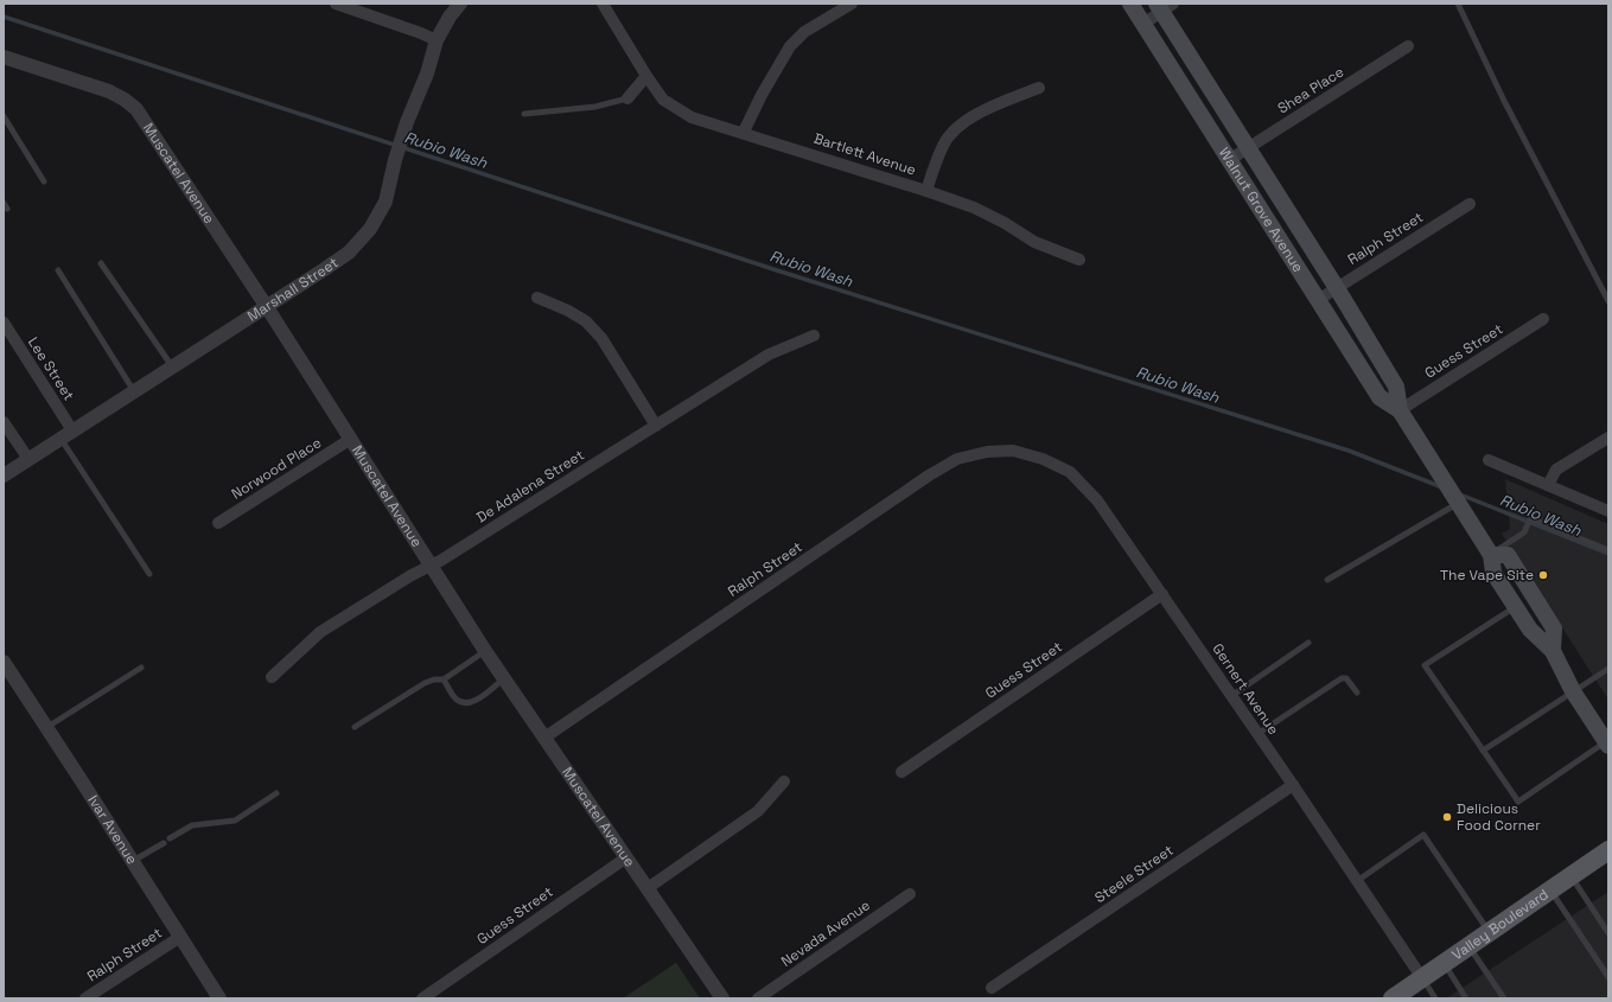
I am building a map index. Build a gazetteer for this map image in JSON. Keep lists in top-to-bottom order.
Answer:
{
  "streets": {
    "main road": ["Walnut Grove Avenue", "Valley Boulevard"],
    "street": [
      "Shea Place",
      "Bartlett Avenue",
      "Muscatel Avenue",
      "Ralph Street",
      "Marshall Street",
      "Guess Street",
      "Lee Street",
      "Norwood Place",
      "De Adalena Street",
      "Gernert Avenue",
      "Ivar Avenue",
      "Steele Street",
      "Nevada Avenue"
    ]
  },
  "crossings": [
    ["Shea Place", "Walnut Grove Avenue"],
    ["Muscatel Avenue", "Ralph Street"],
    ["Muscatel Avenue", "Marshall Street"],
    ["Muscatel Avenue", "Guess Street"],
    ["Muscatel Avenue", "Norwood Place"],
    ["Muscatel Avenue", "De Adalena Street"],
    ["Walnut Grove Avenue", "Ralph Street"],
    ["Walnut Grove Avenue", "Guess Street"],
    ["Ralph Street", "Gernert Avenue"],
    ["Ralph Street", "Ivar Avenue"],
    ["Marshall Street", "Lee Street"],
    ["Guess Street", "Gernert Avenue"],
    ["Gernert Avenue", "Steele Street"],
    ["Gernert Avenue", "Valley Boulevard"]
  ],
  "water": ["Rubio Wash"],
  "places": ["The Vape Site", "Delicious Food Corner"]
}
